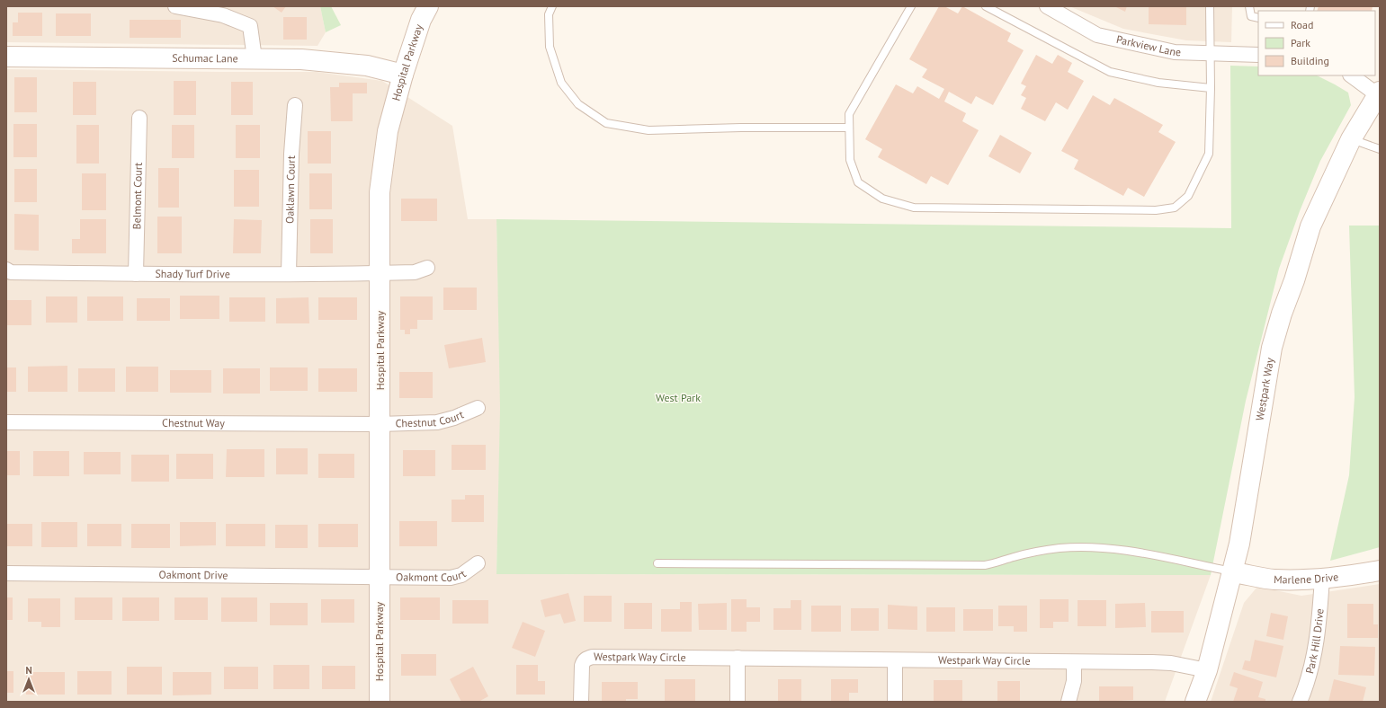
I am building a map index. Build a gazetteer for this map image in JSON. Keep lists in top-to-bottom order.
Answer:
{
  "streets": {
    "street": [
      "Parkview Lane",
      "Schumac Lane",
      "Hospital Parkway",
      "Oaklawn Court",
      "Belmont Court",
      "Shady Turf Drive",
      "Westpark Way",
      "Chestnut Court",
      "Chestnut Way",
      "Oakmont Court",
      "Oakmont Drive",
      "Marlene Drive",
      "Park Hill Drive",
      "Westpark Way Circle"
    ]
  },
  "crossings": [
    ["Schumac Lane", "Hospital Parkway"],
    ["Hospital Parkway", "Shady Turf Drive"],
    ["Hospital Parkway", "Chestnut Court"],
    ["Hospital Parkway", "Chestnut Way"],
    ["Hospital Parkway", "Oakmont Court"],
    ["Hospital Parkway", "Oakmont Drive"],
    ["Oaklawn Court", "Shady Turf Drive"],
    ["Belmont Court", "Shady Turf Drive"],
    ["Westpark Way", "Marlene Drive"],
    ["Westpark Way", "Westpark Way Circle"],
    ["Chestnut Court", "Chestnut Way"],
    ["Oakmont Court", "Oakmont Drive"],
    ["Marlene Drive", "Park Hill Drive"]
  ],
  "parks": ["West Park"],
  "legend": ["Road", "Park", "Building"],
  "north": "top"
}
